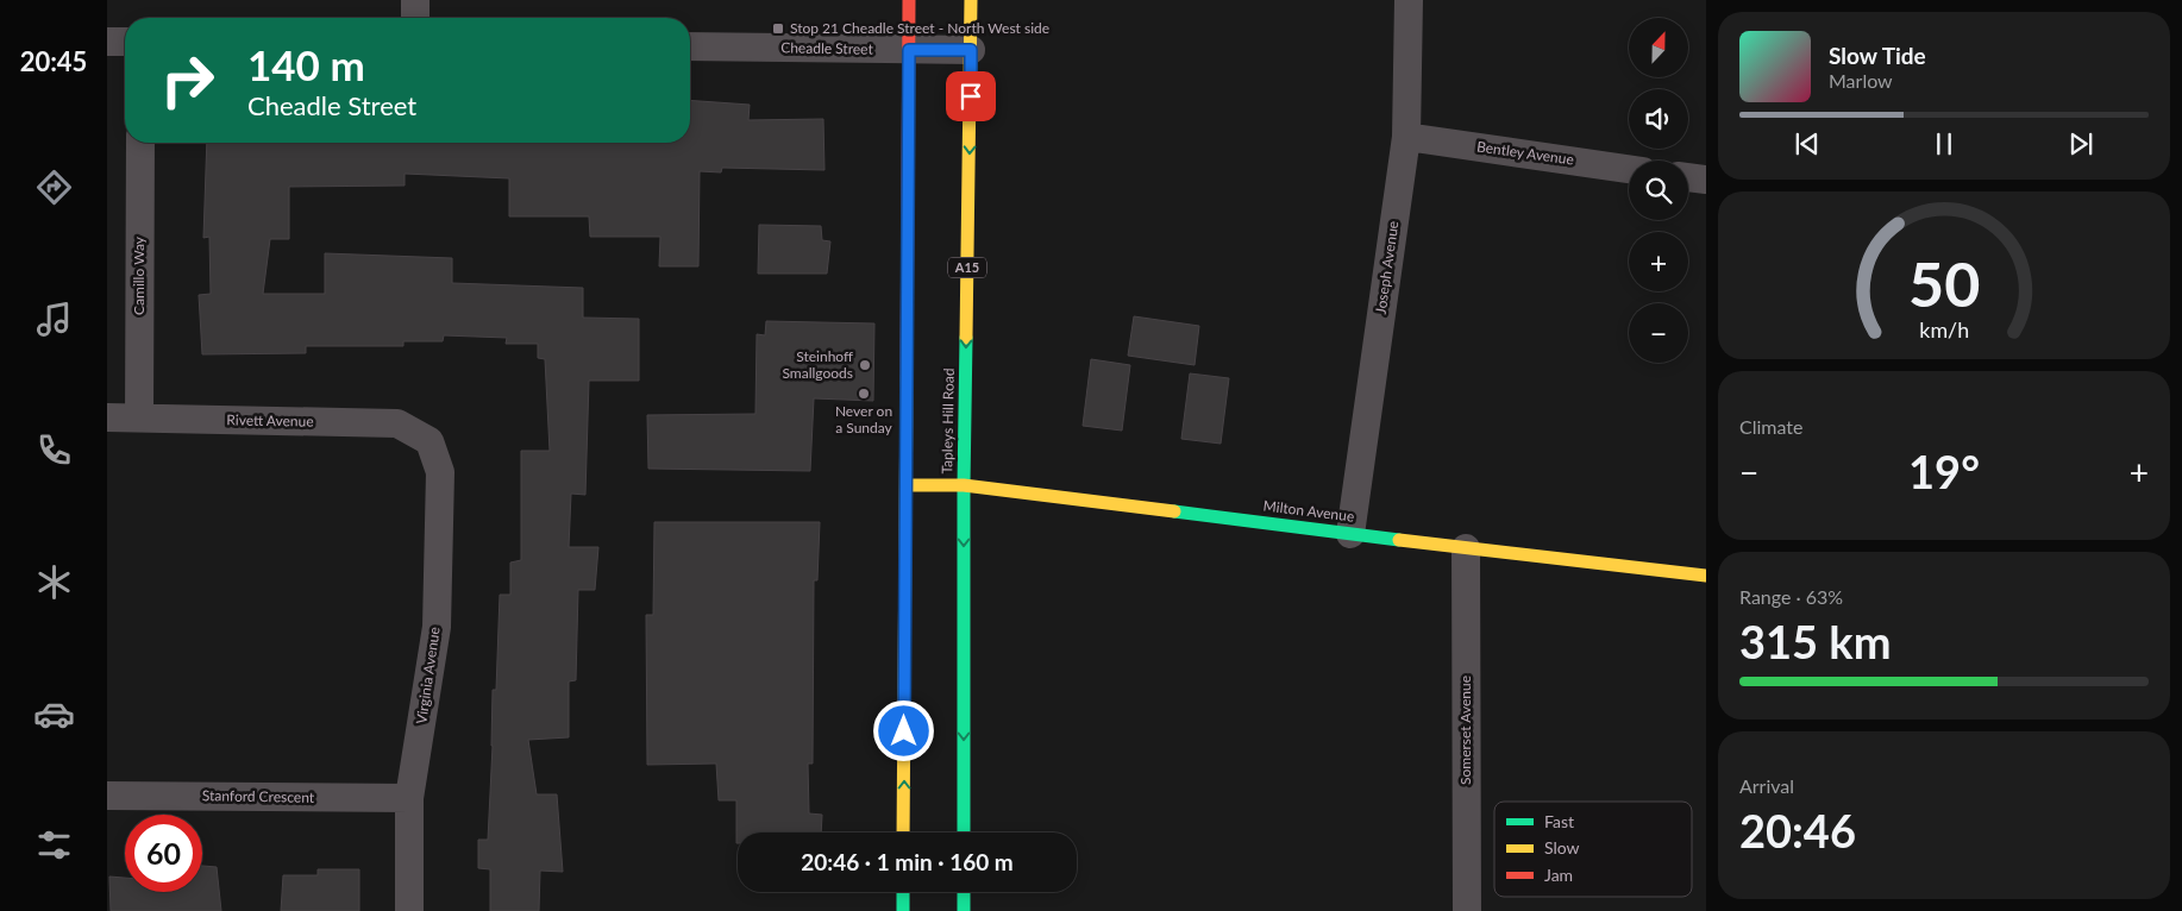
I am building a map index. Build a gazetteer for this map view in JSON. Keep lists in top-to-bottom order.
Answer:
{
  "streets": {
    "main road": ["A15", "Tapleys Hill Road", "Milton Avenue"],
    "street": [
      "Cheadle Street",
      "Bentley Avenue",
      "Joseph Avenue",
      "Camillo Way",
      "Rivett Avenue",
      "Virginia Avenue",
      "Somerset Avenue",
      "Stanford Crescent"
    ]
  },
  "crossings": [
    ["Cheadle Street", "Tapleys Hill Road"],
    ["Bentley Avenue", "Joseph Avenue"],
    ["Joseph Avenue", "Milton Avenue"],
    ["Camillo Way", "Rivett Avenue"],
    ["Rivett Avenue", "Virginia Avenue"],
    ["Tapleys Hill Road", "Milton Avenue"],
    ["Milton Avenue", "Somerset Avenue"],
    ["Virginia Avenue", "Stanford Crescent"]
  ],
  "places": {
    "transit": ["Stop 21 Cheadle Street - North West side"],
    "other": ["Steinhoff Smallgoods", "Never on a Sunday"]
  },
  "legend": ["Fast", "Slow", "Jam"],
  "north": "top",
  "page": {
    "tabs": "20:45",
    "map_buttons": ["+", "−"],
    "turn": ["140 m", "Cheadle Street"],
    "song": ["Slow Tide", "Marlow"],
    "tile": [
      "Climate",
      ["Range · 63%", "315 km"],
      ["Arrival", "20:46"]
    ],
    "heat": ["−", "19°", "+"],
    "limit": "60",
    "trip": "20:46 · 1 min · 160 m",
    "gauge": ["50", "km/h"]
  }
}
